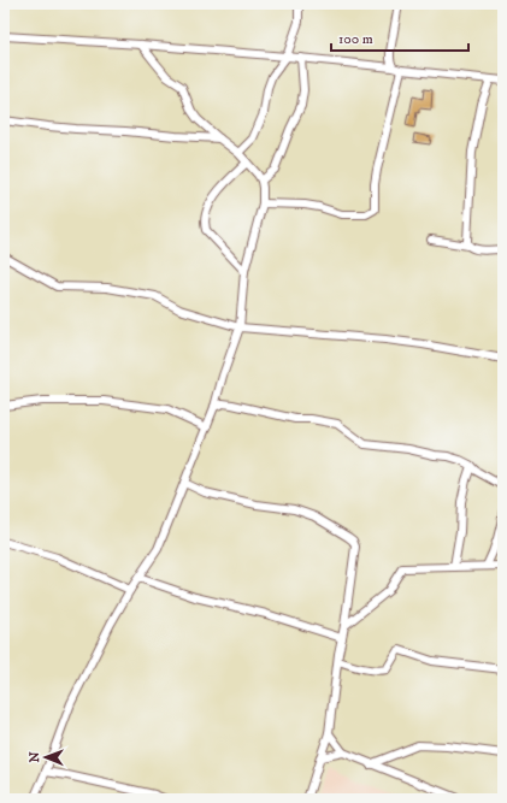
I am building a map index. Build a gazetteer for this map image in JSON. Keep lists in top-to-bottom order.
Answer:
{
  "scale_bar": "100 m",
  "north": "left"
}
